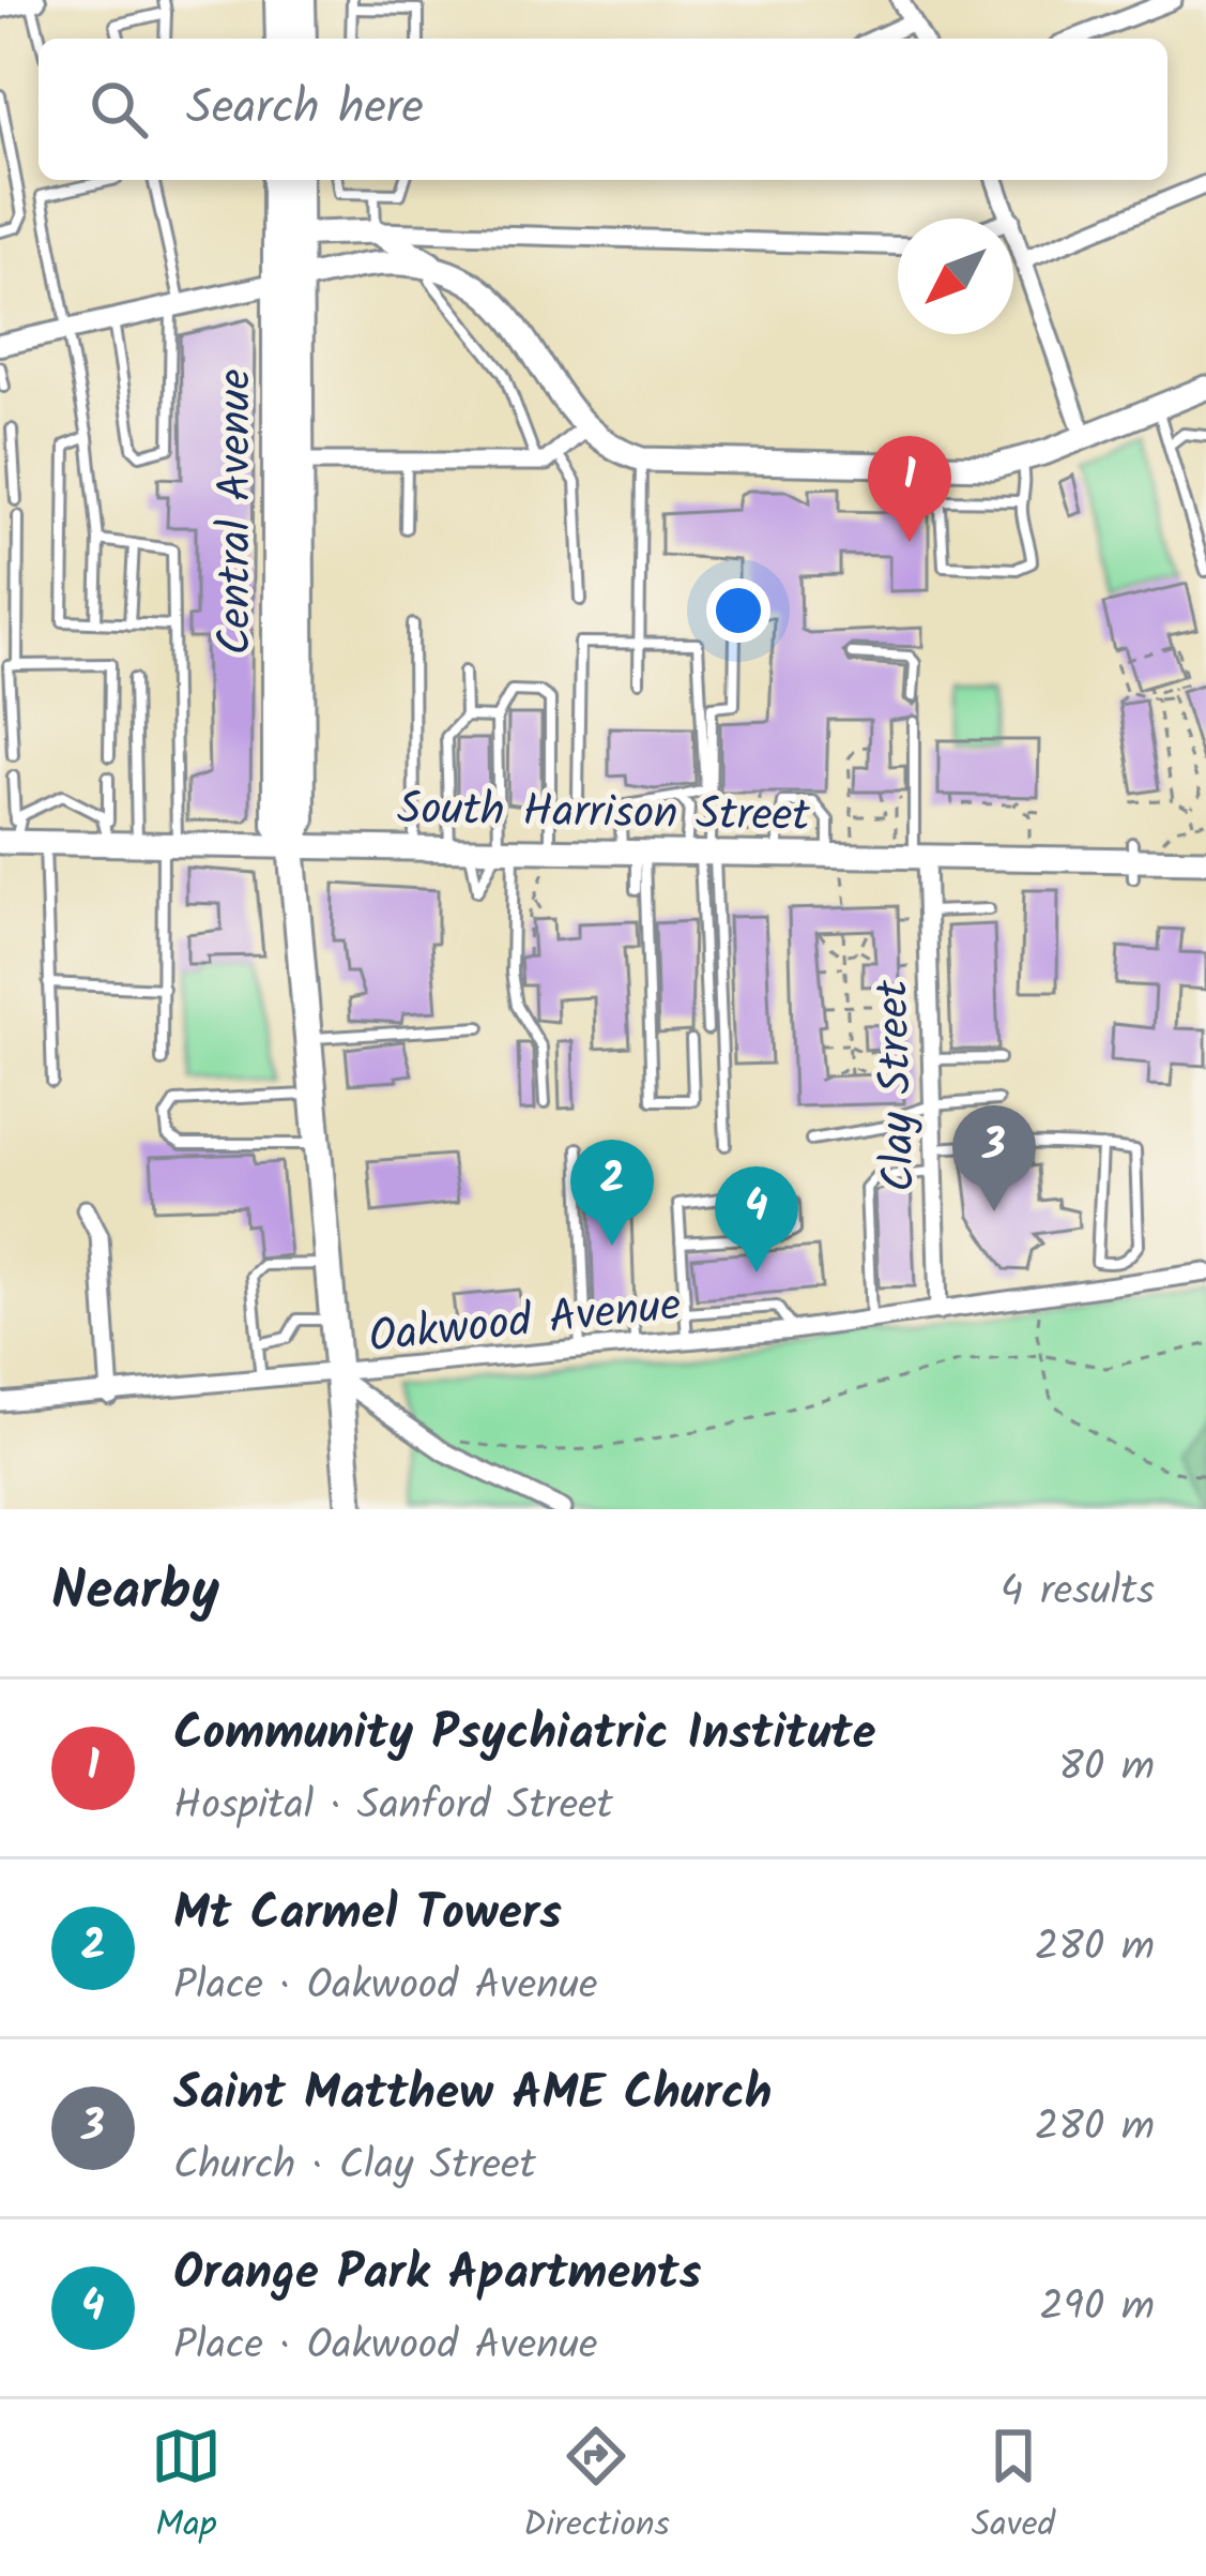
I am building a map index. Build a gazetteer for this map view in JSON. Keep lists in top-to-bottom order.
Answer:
{
  "streets": {
    "main road": ["Central Avenue", "South Harrison Street"],
    "street": ["Clay Street", "Oakwood Avenue"]
  },
  "crossings": [
    ["Central Avenue", "South Harrison Street"],
    ["Central Avenue", "Oakwood Avenue"],
    ["South Harrison Street", "Clay Street"],
    ["Clay Street", "Oakwood Avenue"]
  ],
  "north": "bottom left",
  "page": {
    "search": "Search here",
    "pins": [
      "1",
      "3",
      "2",
      "4"
    ],
    "heading": ["Nearby", "4 results"],
    "list": [
      {
        "mark": "1",
        "name": "Community Psychiatric Institute",
        "note": "Hospital · Sanford Street",
        "value": "80 m"
      },
      {
        "mark": "2",
        "name": "Mt Carmel Towers",
        "note": "Place · Oakwood Avenue",
        "value": "280 m"
      },
      {
        "mark": "3",
        "name": "Saint Matthew AME Church",
        "note": "Church · Clay Street",
        "value": "280 m"
      },
      {
        "mark": "4",
        "name": "Orange Park Apartments",
        "note": "Place · Oakwood Avenue",
        "value": "290 m"
      }
    ],
    "nav": ["Map", "Directions", "Saved"]
  }
}
